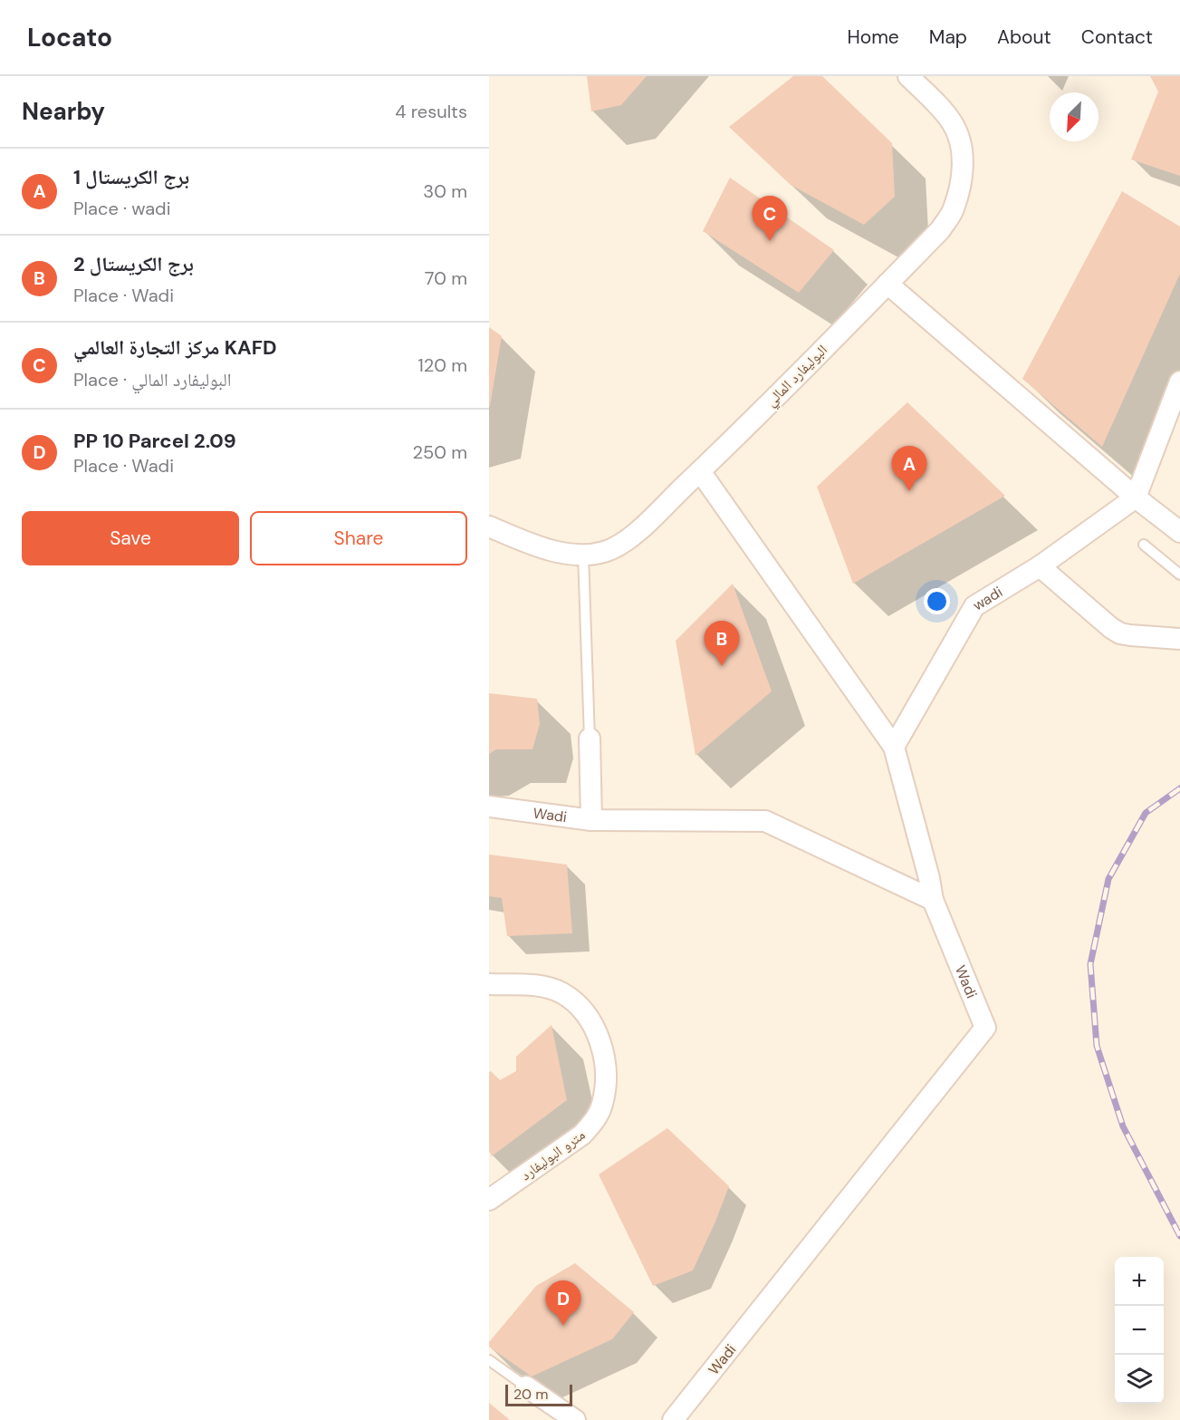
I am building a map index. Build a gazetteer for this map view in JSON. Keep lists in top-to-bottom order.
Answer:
{
  "streets": {
    "street": [
      "البوليفارد المالي",
      "wadi",
      "Wadi",
      "مترو البوليفارد"
    ]
  },
  "scale_bar": "20 m",
  "north": "bottom left",
  "page": {
    "header": "Locato",
    "nav": [
      "Home",
      "Map",
      "About",
      "Contact"
    ],
    "heading": ["Nearby", "4 results"],
    "list": [
      {
        "mark": "A",
        "name": "برج الكريستال 1",
        "note": "Place · wadi",
        "value": "30 m"
      },
      {
        "mark": "B",
        "name": "برج الكريستال 2",
        "note": "Place · Wadi",
        "value": "70 m"
      },
      {
        "mark": "C",
        "name": "مركز التجارة العالمي KAFD",
        "note": "Place · البوليفارد المالي",
        "value": "120 m"
      },
      {
        "mark": "D",
        "name": "PP 10 Parcel 2.09",
        "note": "Place · Wadi",
        "value": "250 m"
      }
    ],
    "pins": [
      "C",
      "A",
      "B",
      "D"
    ],
    "buttons": ["Save", "Share"],
    "map_buttons": ["+", "−"],
    "scale": "20 m"
  }
}
